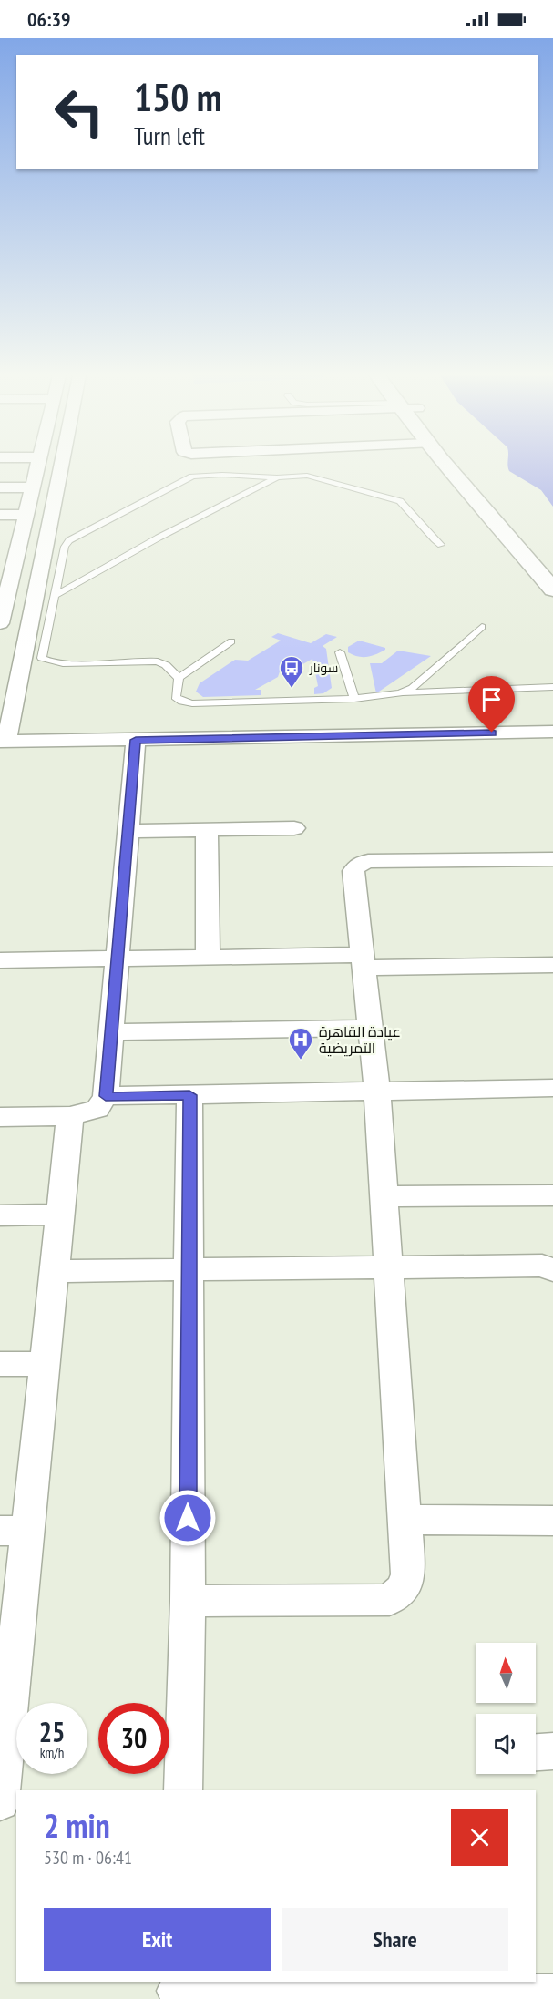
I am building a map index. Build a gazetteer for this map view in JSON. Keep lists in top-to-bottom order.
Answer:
{
  "places": {
    "bus stop": ["سونار"],
    "hospital": ["عيادة القاهرة التمريضية"]
  },
  "north": "top",
  "page": {
    "status": "06:39",
    "turn": ["150 m", "Turn left"],
    "speed": "25 km/h",
    "limit": "30",
    "heading": ["2 min", "530 m · 06:41"],
    "buttons": ["Exit", "Share"]
  }
}
